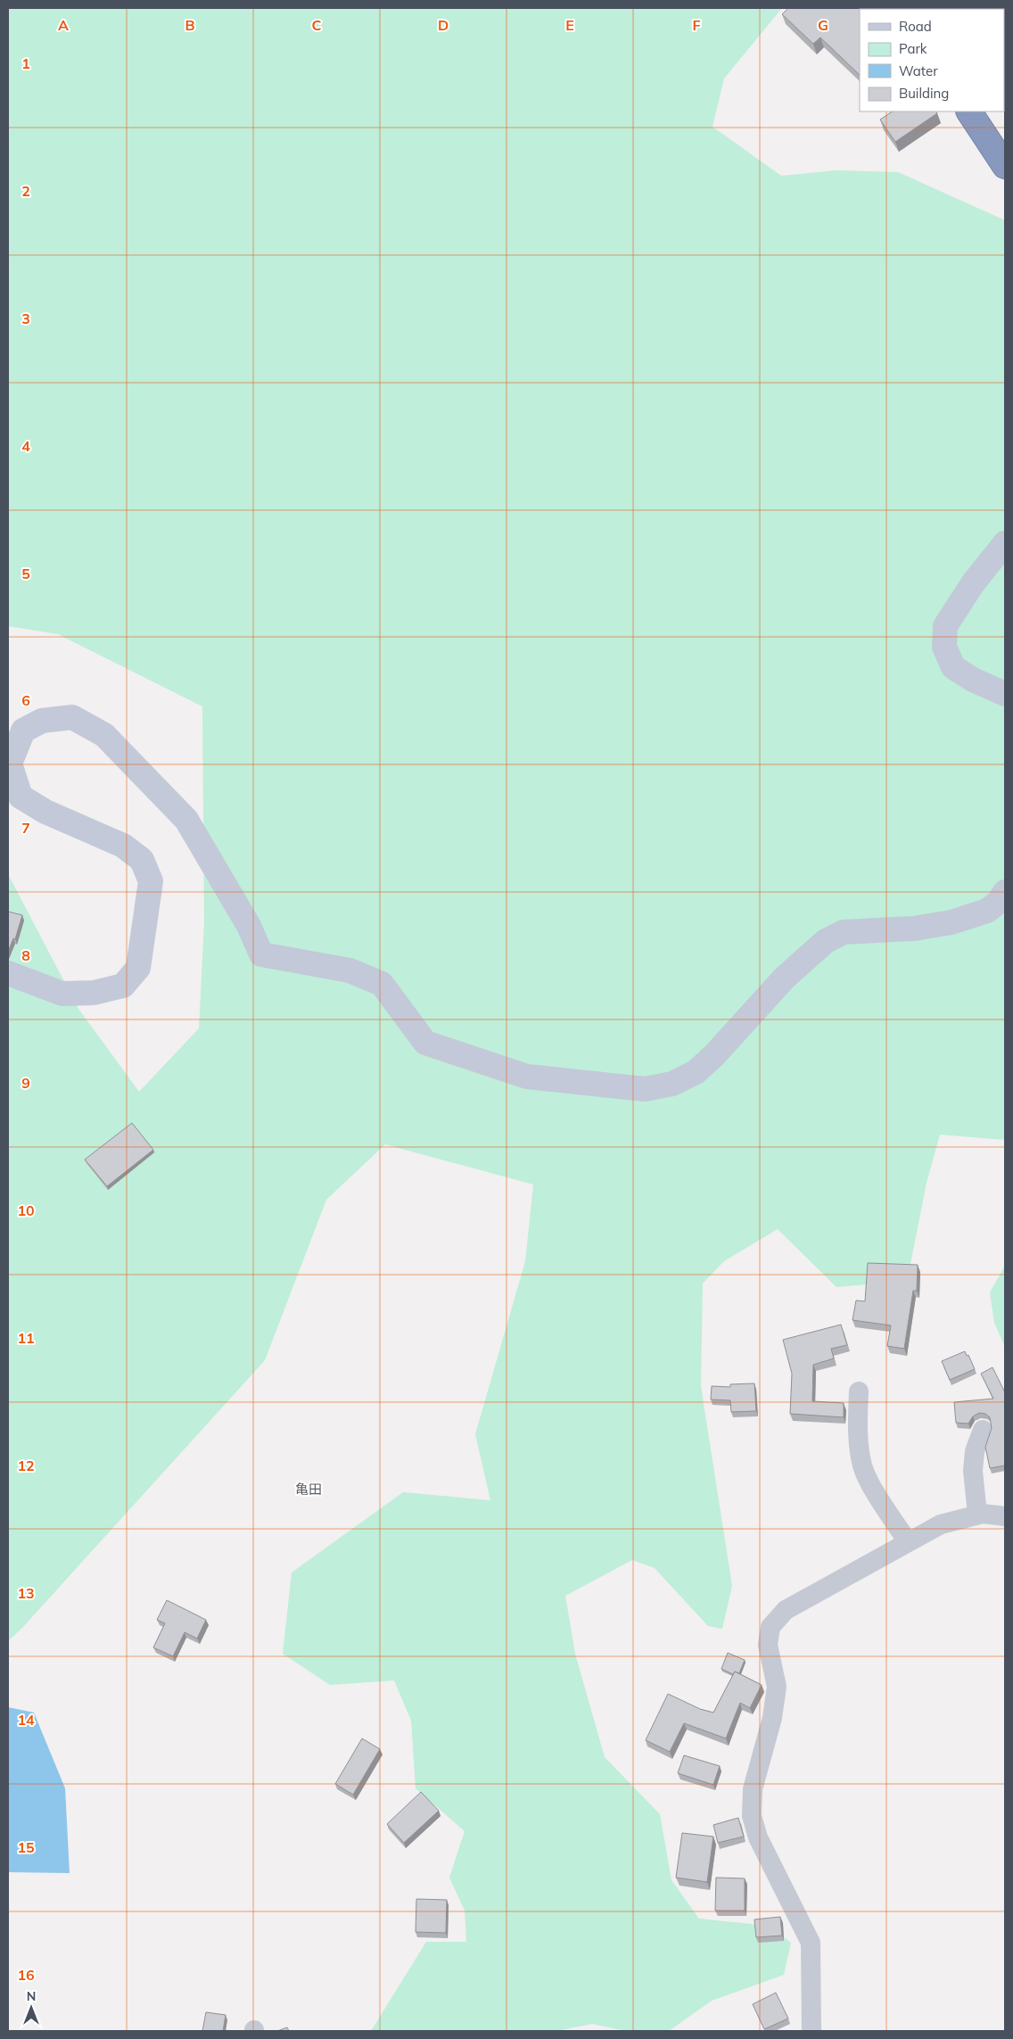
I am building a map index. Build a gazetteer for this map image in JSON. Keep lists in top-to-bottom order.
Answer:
{
  "districts": ["亀田"],
  "legend": [
    "Road",
    "Park",
    "Water",
    "Building"
  ],
  "north": "top",
  "grid": {
    "columns": [
      "A",
      "B",
      "C",
      "D",
      "E",
      "F",
      "G"
    ],
    "rows": [
      "1",
      "2",
      "3",
      "4",
      "5",
      "6",
      "7",
      "8",
      "9",
      "10",
      "11",
      "12",
      "13",
      "14",
      "15",
      "16"
    ]
  }
}
